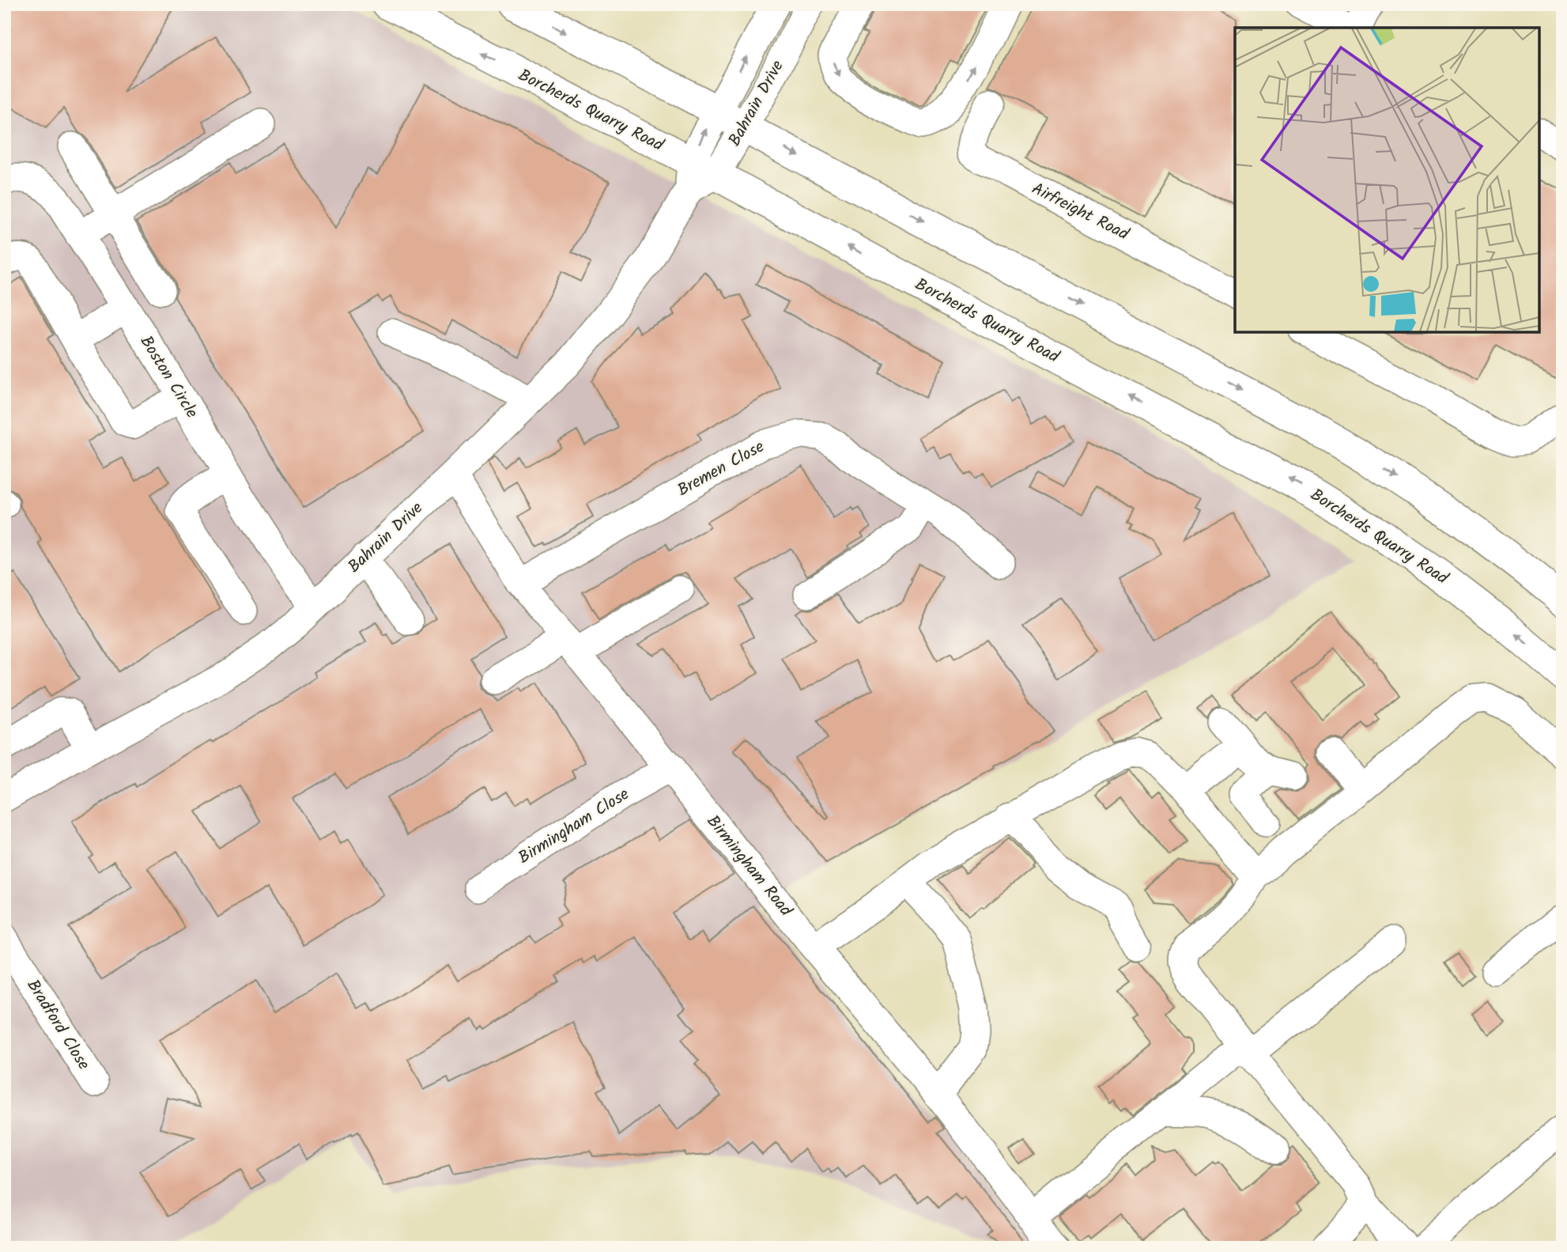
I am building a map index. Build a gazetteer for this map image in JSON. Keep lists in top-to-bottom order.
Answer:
{
  "streets": {
    "main road": ["Borcherds Quarry Road"],
    "lane": [
      "Bahrain Drive",
      "Airfreight Road",
      "Boston Circle",
      "Bremen Close",
      "Birmingham Close",
      "Birmingham Road",
      "Bradford Close"
    ]
  },
  "crossings": [
    ["Bahrain Drive", "Borcherds Quarry Road"],
    ["Bahrain Drive", "Boston Circle"],
    ["Bahrain Drive", "Birmingham Road"],
    ["Bremen Close", "Birmingham Road"],
    ["Birmingham Close", "Birmingham Road"]
  ]
}
